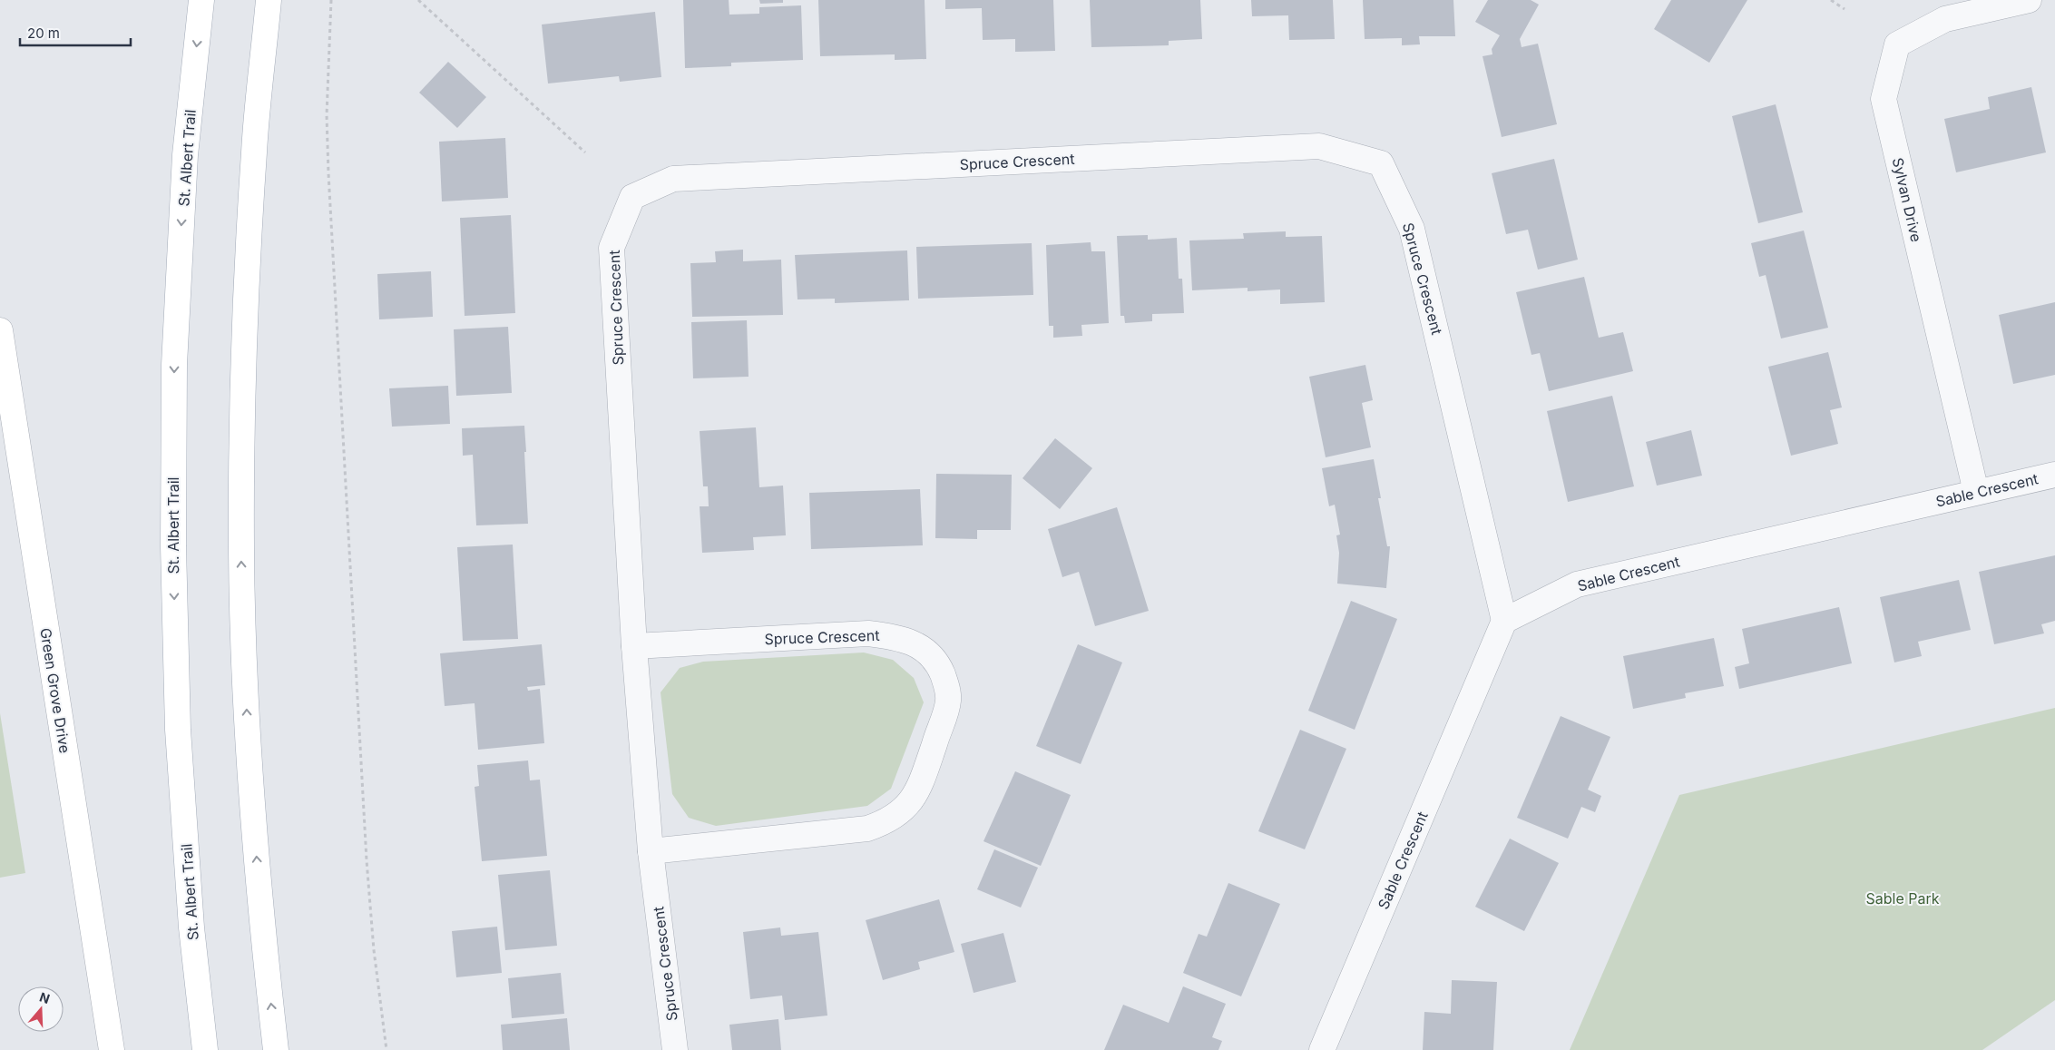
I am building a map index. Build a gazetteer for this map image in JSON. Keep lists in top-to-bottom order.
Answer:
{
  "streets": {
    "main road": ["St. Albert Trail", "Green Grove Drive"],
    "street": ["Spruce Crescent", "Sylvan Drive", "Sable Crescent"]
  },
  "crossings": [
    ["Spruce Crescent", "Sable Crescent"],
    ["Sylvan Drive", "Sable Crescent"]
  ],
  "parks": ["Sable Park"],
  "scale_bar": "20 m",
  "north": "top"
}
